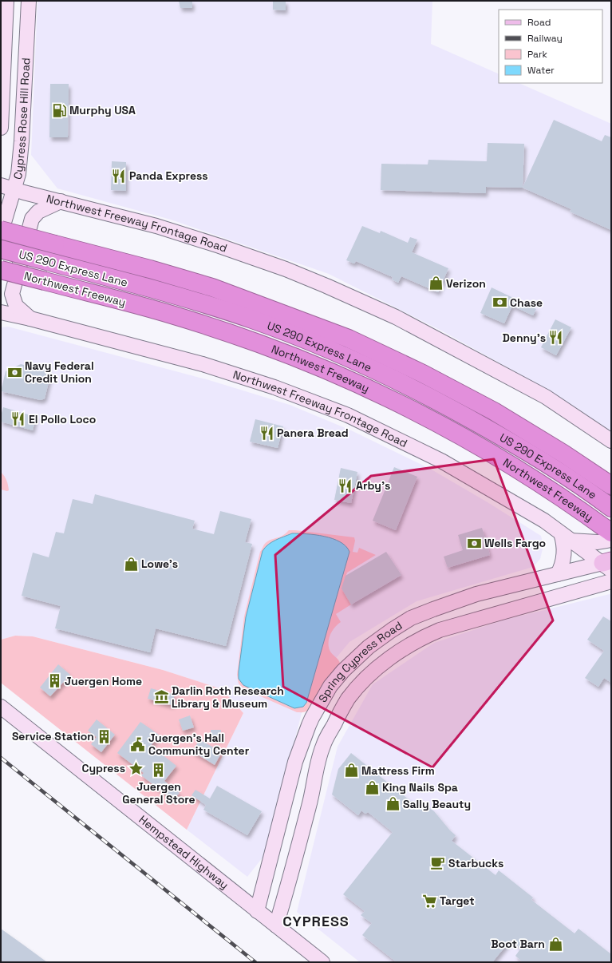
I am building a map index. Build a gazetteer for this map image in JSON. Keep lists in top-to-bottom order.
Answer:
{
  "streets": {
    "highway": ["US 290 Express Lane", "Northwest Freeway"],
    "main road": [
      "Cypress Rose Hill Road",
      "Northwest Freeway Frontage Road",
      "Spring Cypress Road",
      "Hempstead Highway"
    ]
  },
  "crossings": [
    ["Cypress Rose Hill Road", "Northwest Freeway Frontage Road"],
    ["Northwest Freeway Frontage Road", "Spring Cypress Road"],
    ["Spring Cypress Road", "Hempstead Highway"]
  ],
  "districts": ["CYPRESS"],
  "places": {
    "fuel station": ["Murphy USA"],
    "restaurant": [
      "Panda Express",
      "Denny's",
      "El Pollo Loco",
      "Panera Bread",
      "Arby's"
    ],
    "shop": [
      "Verizon",
      "Lowe's",
      "Mattress Firm",
      "King Nails Spa",
      "Sally Beauty",
      "Boot Barn"
    ],
    "bank": ["Chase", "Navy Federal Credit Union", "Wells Fargo"],
    "building": ["Juergen Home", "Service Station", "Juergen General Store"],
    "museum": ["Darlin Roth Research Library & Museum"],
    "public building": ["Juergen's Hall Community Center"],
    "place": ["Cypress"],
    "cafe": ["Starbucks"],
    "supermarket": ["Target"]
  },
  "legend": [
    "Road",
    "Railway",
    "Park",
    "Water"
  ]
}
